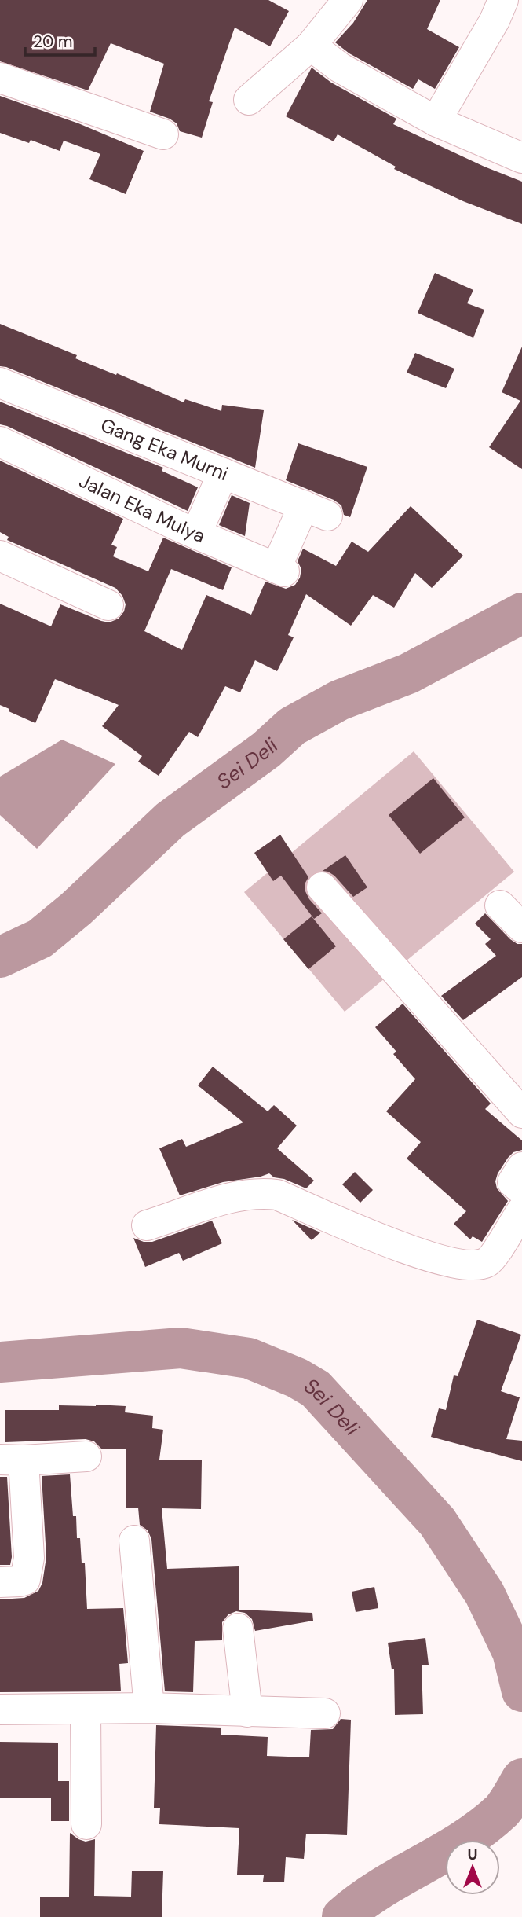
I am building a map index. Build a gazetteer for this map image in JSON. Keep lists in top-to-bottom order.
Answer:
{
  "streets": {
    "street": ["Gang Eka Murni", "Jalan Eka Mulya"]
  },
  "crossings": [
    ["Gang Eka Murni", "Jalan Eka Mulya"]
  ],
  "water": ["Sei Deli"],
  "scale_bar": "20 m",
  "north": "top"
}
